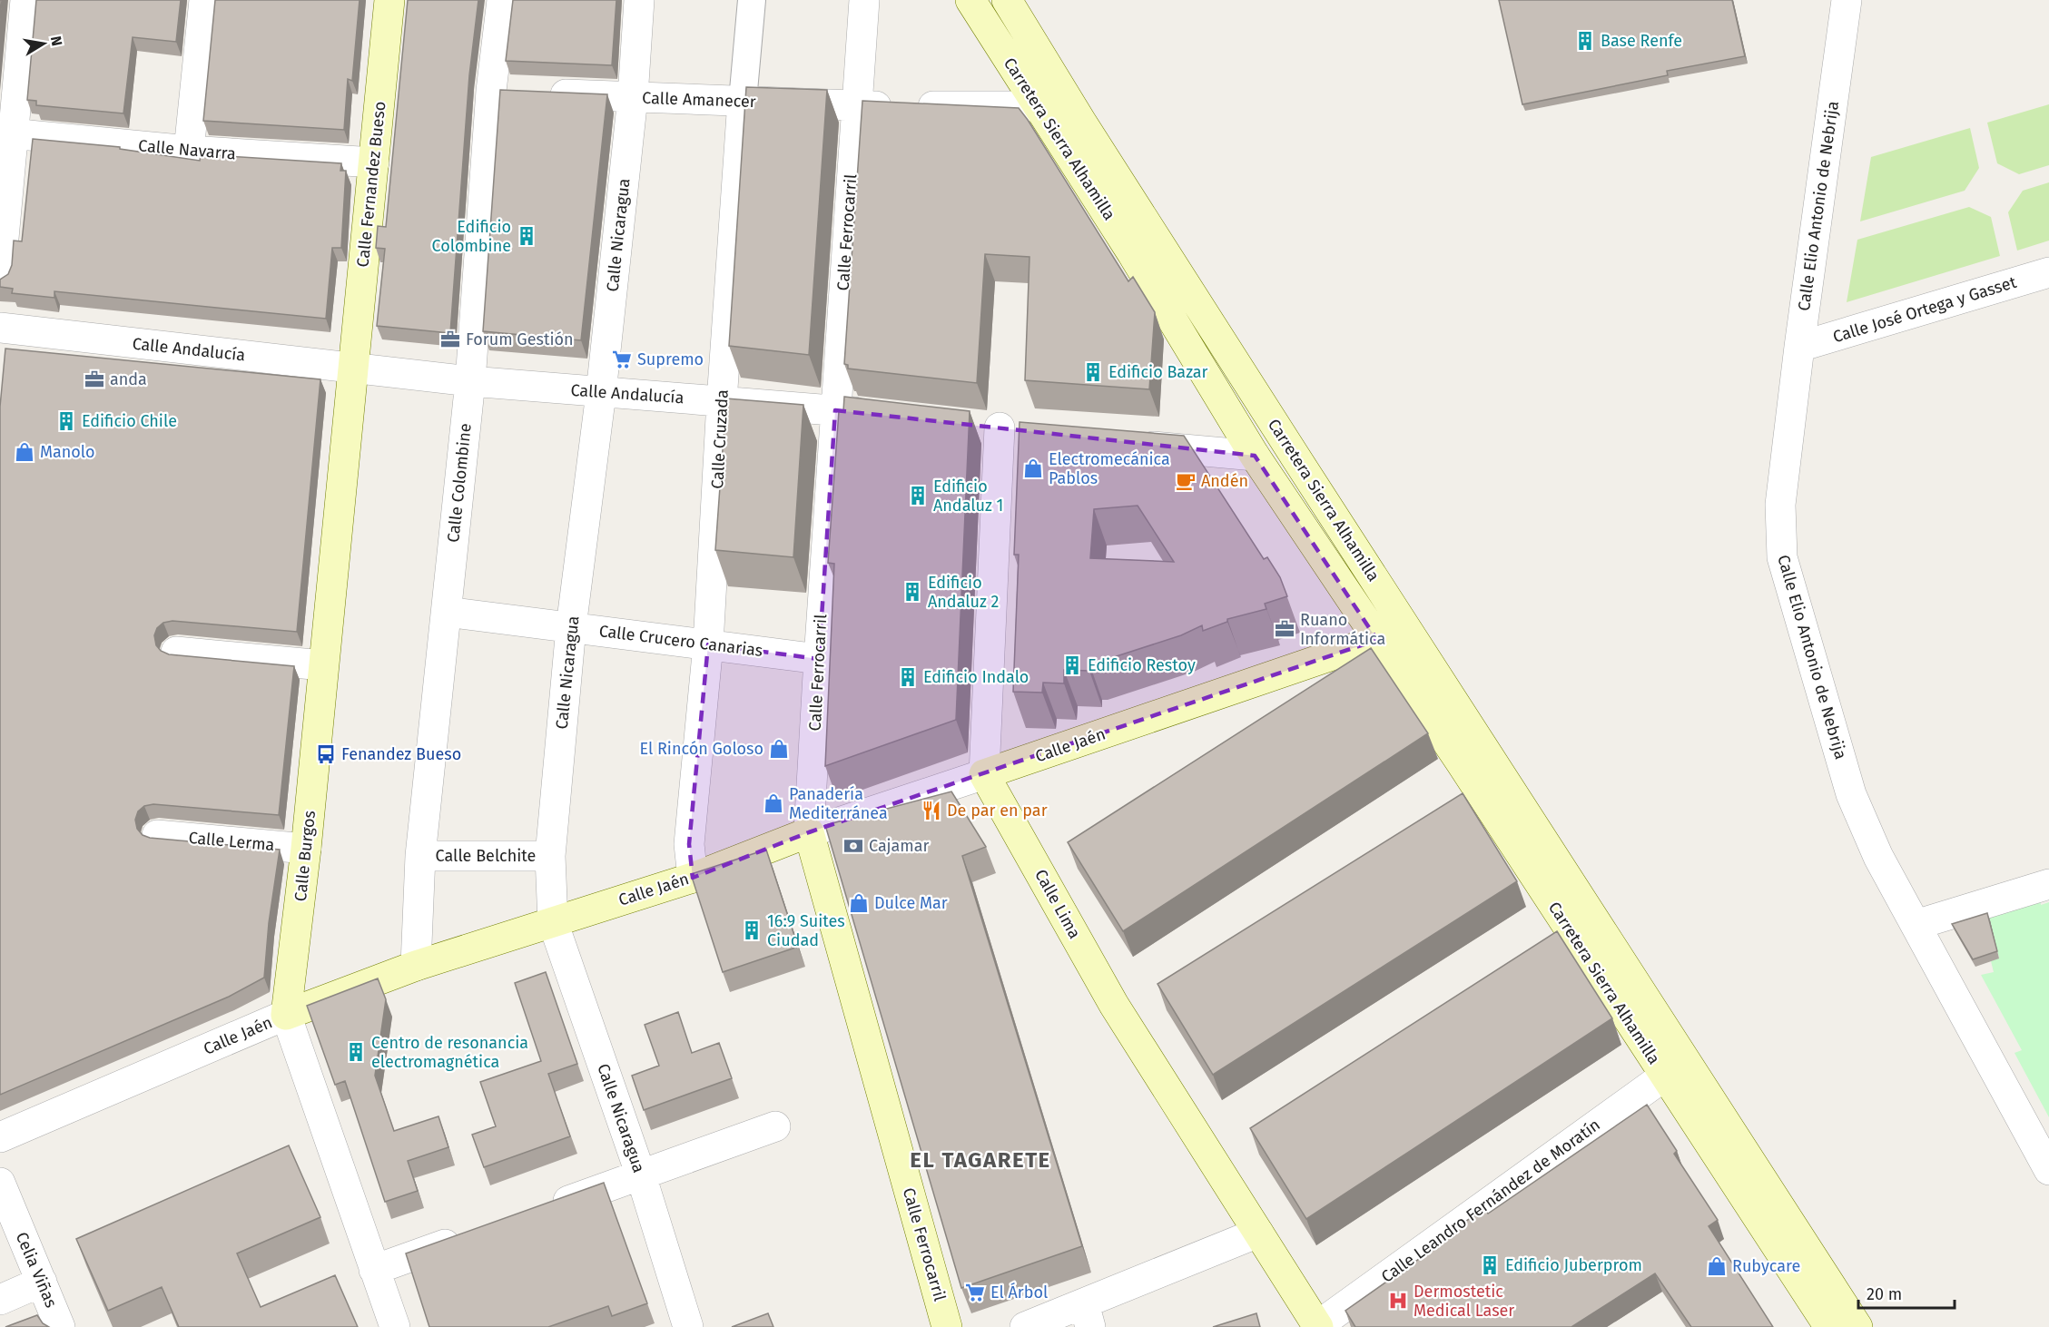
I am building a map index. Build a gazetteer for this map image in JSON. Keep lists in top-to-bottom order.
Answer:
{
  "streets": {
    "main road": [
      "Carretera Sierra Alhamilla",
      "Calle Fernandez Bueso",
      "Calle Ferrocarril",
      "Calle Jaén",
      "Calle Burgos",
      "Calle Lima"
    ],
    "street": [
      "Calle Amanecer",
      "Calle Navarra",
      "Calle Elio Antonio de Nebrija",
      "Calle Nicaragua",
      "Calle José Ortega y Gasset",
      "Calle Andalucía",
      "Calle Cruzada",
      "Calle Colombine",
      "Calle Crucero Canarias",
      "Calle Lerma",
      "Calle Belchite",
      "Calle Leandro Fernández de Moratín",
      "Celia Viñas"
    ]
  },
  "crossings": [
    ["Calle Amanecer", "Carretera Sierra Alhamilla"],
    ["Calle Amanecer", "Calle Ferrocarril"],
    ["Calle Amanecer", "Calle Nicaragua"],
    ["Calle Amanecer", "Calle Cruzada"],
    ["Calle Amanecer", "Calle Colombine"],
    ["Carretera Sierra Alhamilla", "Calle Jaén"],
    ["Carretera Sierra Alhamilla", "Calle Leandro Fernández de Moratín"],
    ["Calle Navarra", "Calle Fernandez Bueso"],
    ["Calle Fernandez Bueso", "Calle Andalucía"],
    ["Calle Fernandez Bueso", "Calle Burgos"],
    ["Calle Elio Antonio de Nebrija", "Calle José Ortega y Gasset"],
    ["Calle Ferrocarril", "Calle Andalucía"],
    ["Calle Ferrocarril", "Calle Crucero Canarias"],
    ["Calle Ferrocarril", "Calle Jaén"],
    ["Calle Nicaragua", "Calle Andalucía"],
    ["Calle Nicaragua", "Calle Crucero Canarias"],
    ["Calle Nicaragua", "Calle Jaén"],
    ["Calle Nicaragua", "Calle Belchite"],
    ["Calle Andalucía", "Calle Cruzada"],
    ["Calle Andalucía", "Calle Colombine"],
    ["Calle Andalucía", "Calle Burgos"],
    ["Calle Cruzada", "Calle Crucero Canarias"],
    ["Calle Cruzada", "Calle Jaén"],
    ["Calle Colombine", "Calle Crucero Canarias"],
    ["Calle Colombine", "Calle Jaén"],
    ["Calle Colombine", "Calle Belchite"],
    ["Calle Jaén", "Calle Burgos"],
    ["Calle Jaén", "Calle Lima"],
    ["Calle Lerma", "Calle Burgos"],
    ["Calle Lima", "Calle Leandro Fernández de Moratín"]
  ],
  "districts": ["EL TAGARETE"],
  "places": {
    "building": [
      "Base Renfe",
      "Edificio Colombine",
      "Edificio Bazar",
      "Edificio Chile",
      "Edificio Andaluz 1",
      "Edificio Andaluz 2",
      "Edificio Restoy",
      "Edificio Indalo",
      "16:9 Suites Ciudad",
      "Centro de resonancia electromagnética",
      "Edificio Juberprom"
    ],
    "office": ["Forum Gestión", "anda", "Ruano Informática"],
    "supermarket": ["Supremo", "El Árbol"],
    "shop": [
      "Manolo",
      "Electromecánica Pablos",
      "El Rincón Goloso",
      "Panadería Mediterránea",
      "Dulce Mar",
      "Rubycare"
    ],
    "cafe": ["Andén"],
    "bus stop": ["Fenandez Bueso"],
    "restaurant": ["De par en par"],
    "bank": ["Cajamar"],
    "hospital": ["Dermostetic Medical Laser"]
  },
  "scale_bar": "20 m",
  "north": "right"
}
